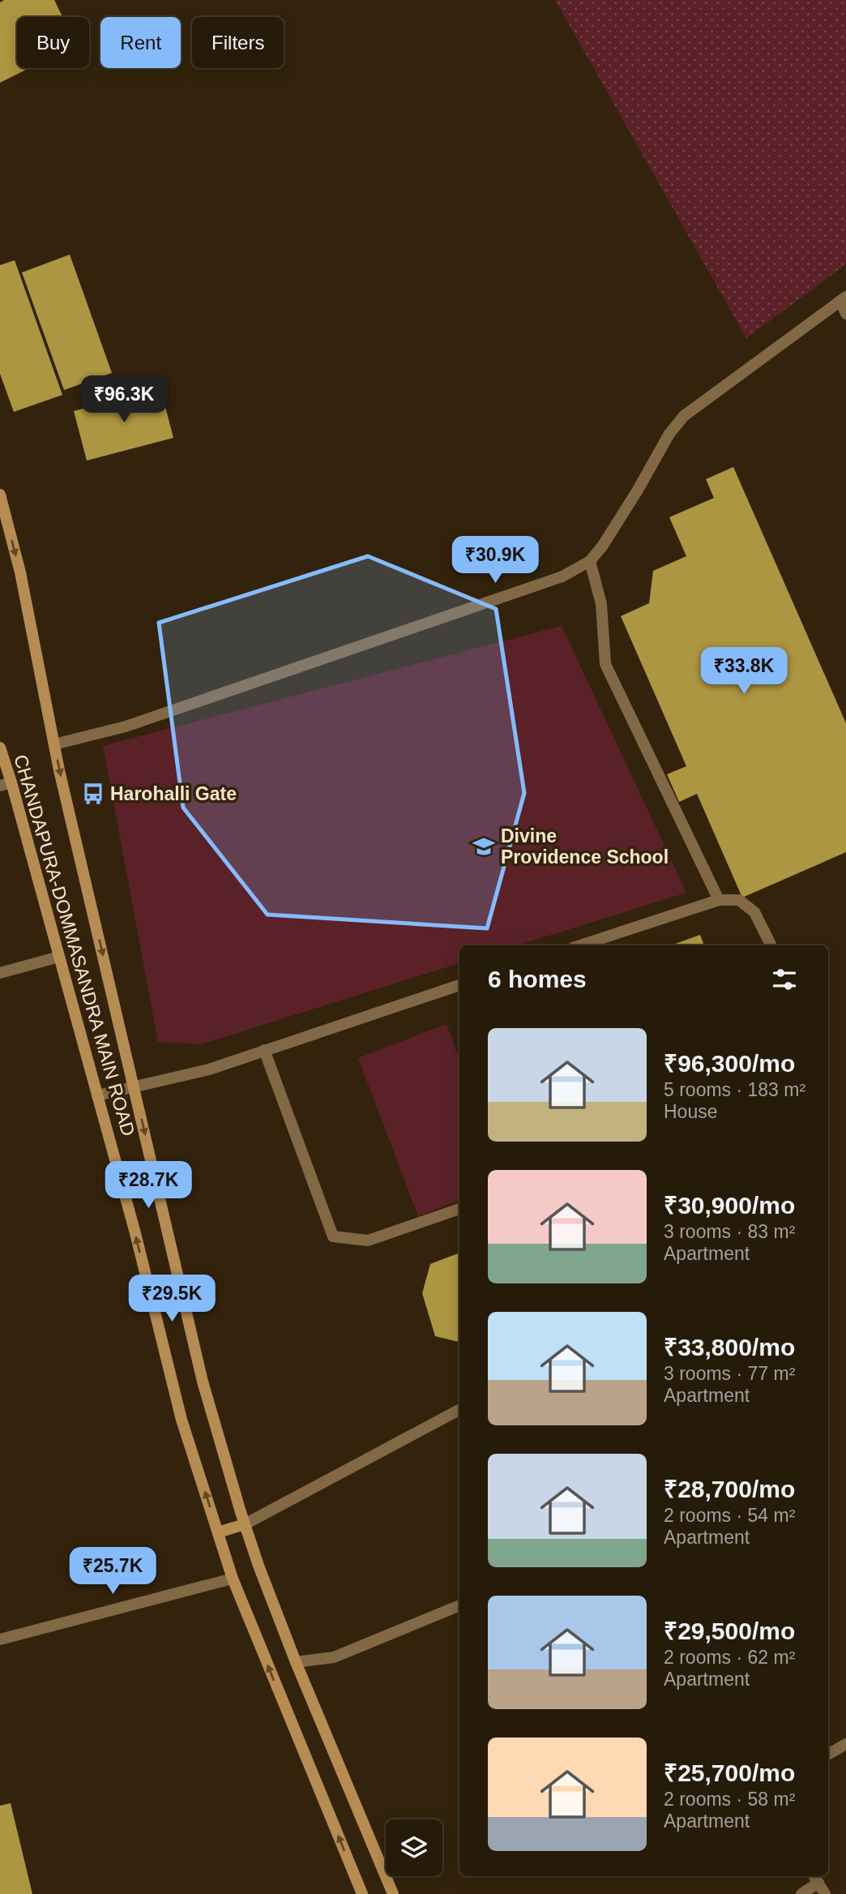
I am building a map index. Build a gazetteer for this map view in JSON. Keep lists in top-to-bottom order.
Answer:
{
  "streets": {
    "main road": ["CHANDAPURA-DOMMASANDRA MAIN ROAD"]
  },
  "places": {
    "bus stop": ["Harohalli Gate"],
    "school or university": ["Divine Providence School"]
  },
  "page": {
    "chip": ["Buy", "Rent", "Filters"],
    "price": [
      "₹96.3K",
      "₹30.9K",
      "₹33.8K",
      "₹28.7K",
      "₹29.5K",
      "₹25.7K"
    ],
    "heading": "6 homes",
    "list": [
      {
        "name": "₹96,300/mo",
        "note": "5 rooms · 183 m² · House"
      },
      {
        "name": "₹30,900/mo",
        "note": "3 rooms · 83 m² · Apartment"
      },
      {
        "name": "₹33,800/mo",
        "note": "3 rooms · 77 m² · Apartment"
      },
      {
        "name": "₹28,700/mo",
        "note": "2 rooms · 54 m² · Apartment"
      },
      {
        "name": "₹29,500/mo",
        "note": "2 rooms · 62 m² · Apartment"
      },
      {
        "name": "₹25,700/mo",
        "note": "2 rooms · 58 m² · Apartment"
      }
    ]
  }
}
